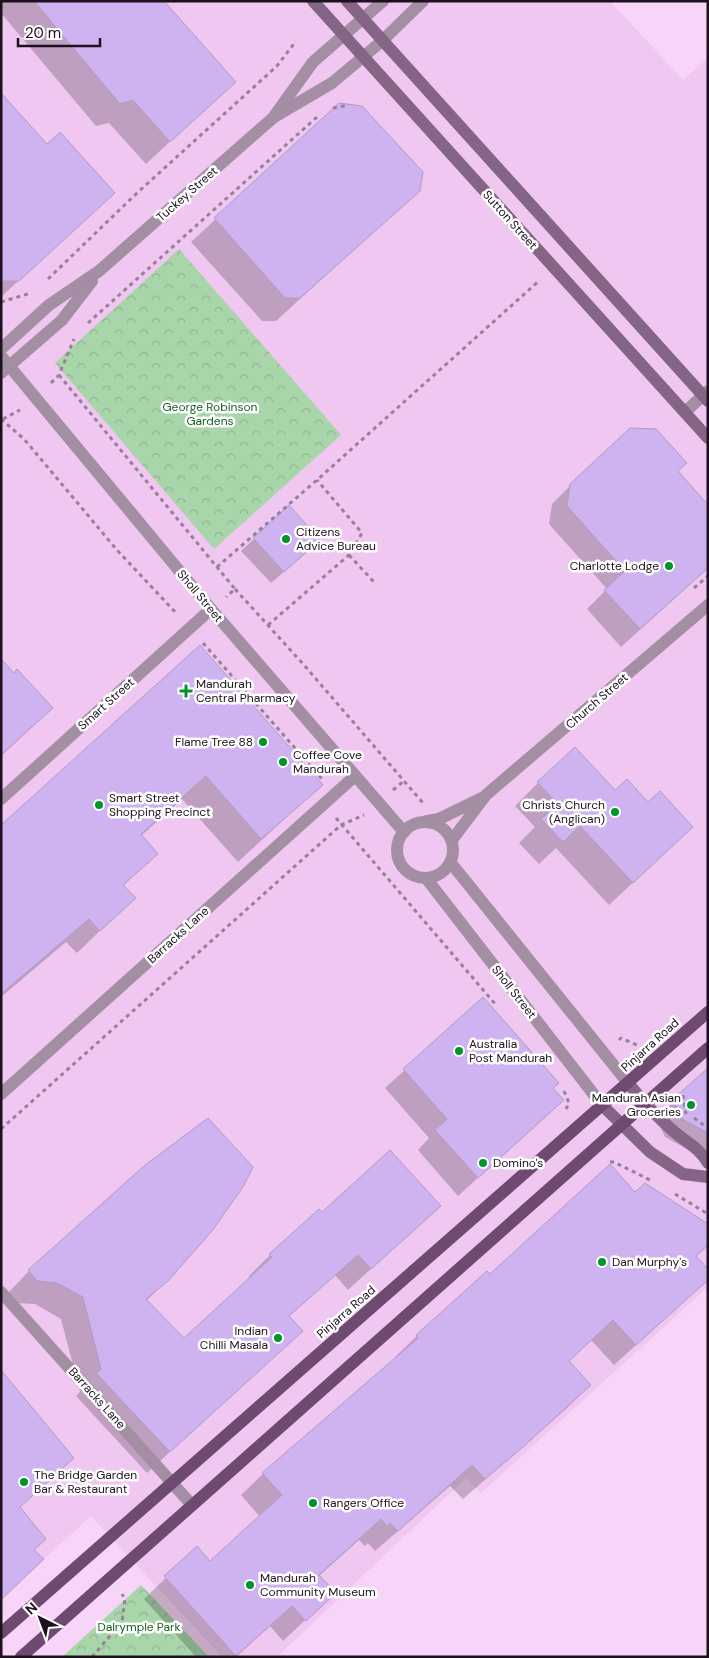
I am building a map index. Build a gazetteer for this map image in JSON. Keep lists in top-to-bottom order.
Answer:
{
  "streets": {
    "main road": ["Sutton Street", "Pinjarra Road"],
    "street": [
      "Tuckey Street",
      "Sholl Street",
      "Church Street",
      "Smart Street",
      "Barracks Lane"
    ]
  },
  "crossings": [
    ["Tuckey Street", "Sutton Street"],
    ["Tuckey Street", "Sholl Street"],
    ["Sholl Street", "Church Street"],
    ["Sholl Street", "Smart Street"],
    ["Sholl Street", "Barracks Lane"],
    ["Sholl Street", "Pinjarra Road"],
    ["Barracks Lane", "Pinjarra Road"]
  ],
  "parks": ["George Robinson Gardens", "Dalrymple Park"],
  "places": {
    "other": [
      "Citizens Advice Bureau",
      "Charlotte Lodge",
      "Flame Tree 88",
      "Coffee Cove Mandurah",
      "Smart Street Shopping Precinct",
      "Christs Church (Anglican)",
      "Australia Post Mandurah",
      "Mandurah Asian Groceries",
      "Domino's",
      "Dan Murphy's",
      "Indian Chilli Masala",
      "The Bridge Garden Bar & Restaurant",
      "Rangers Office",
      "Mandurah Community Museum"
    ],
    "health": ["Mandurah Central Pharmacy"]
  },
  "scale_bar": "20 m",
  "north": "top left"
}
